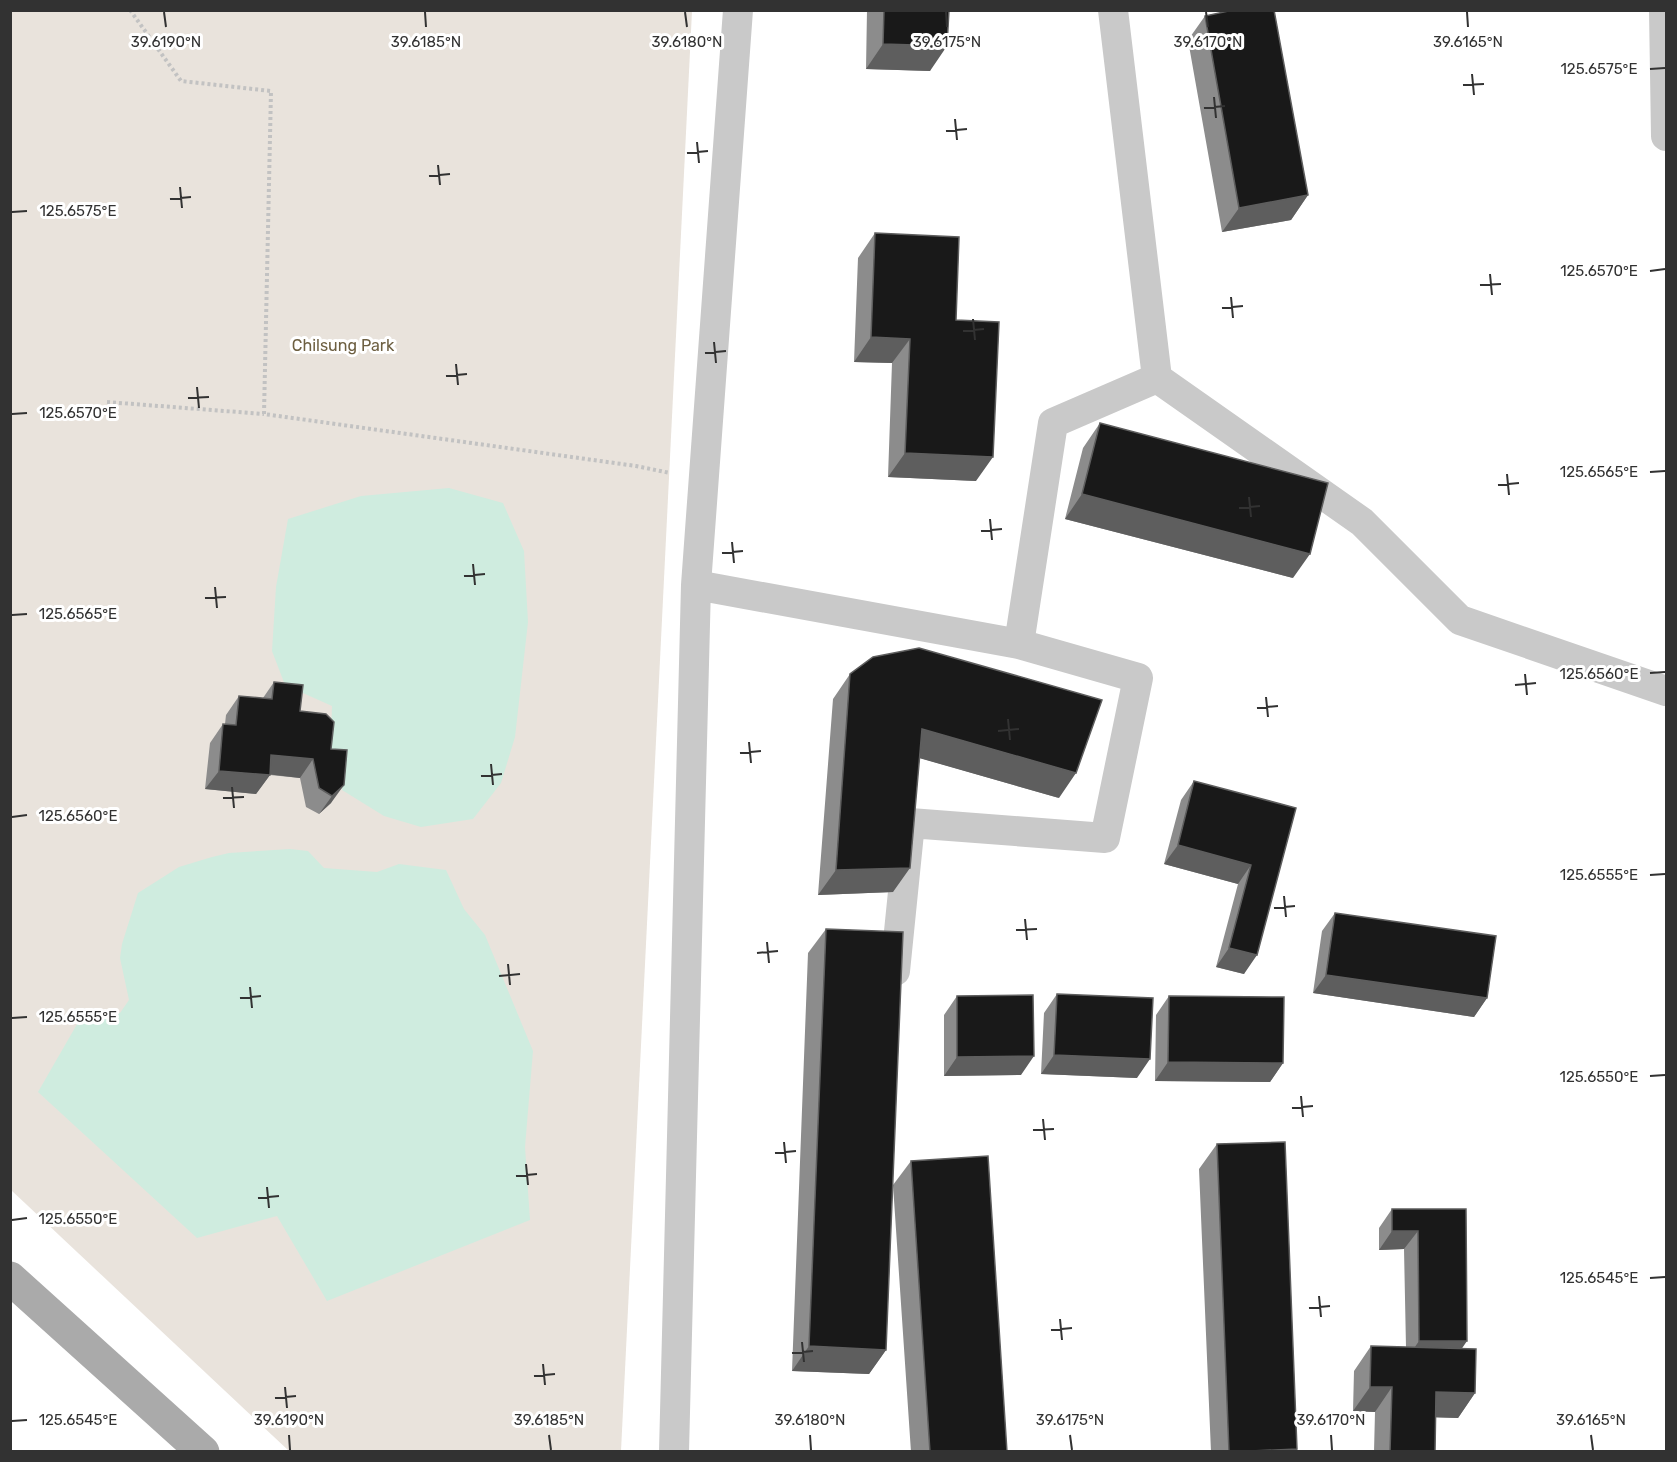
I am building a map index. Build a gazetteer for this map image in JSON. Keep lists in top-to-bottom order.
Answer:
{
  "parks": ["Chilsung Park"],
  "coordinates": [
    "39.6190°N",
    "39.6185°N",
    "39.6180°N",
    "39.6175°N",
    "39.6170°N",
    "39.6165°N",
    "125.6575°E",
    "125.6570°E",
    "125.6565°E",
    "125.6560°E",
    "125.6555°E",
    "125.6550°E",
    "125.6545°E"
  ]
}
